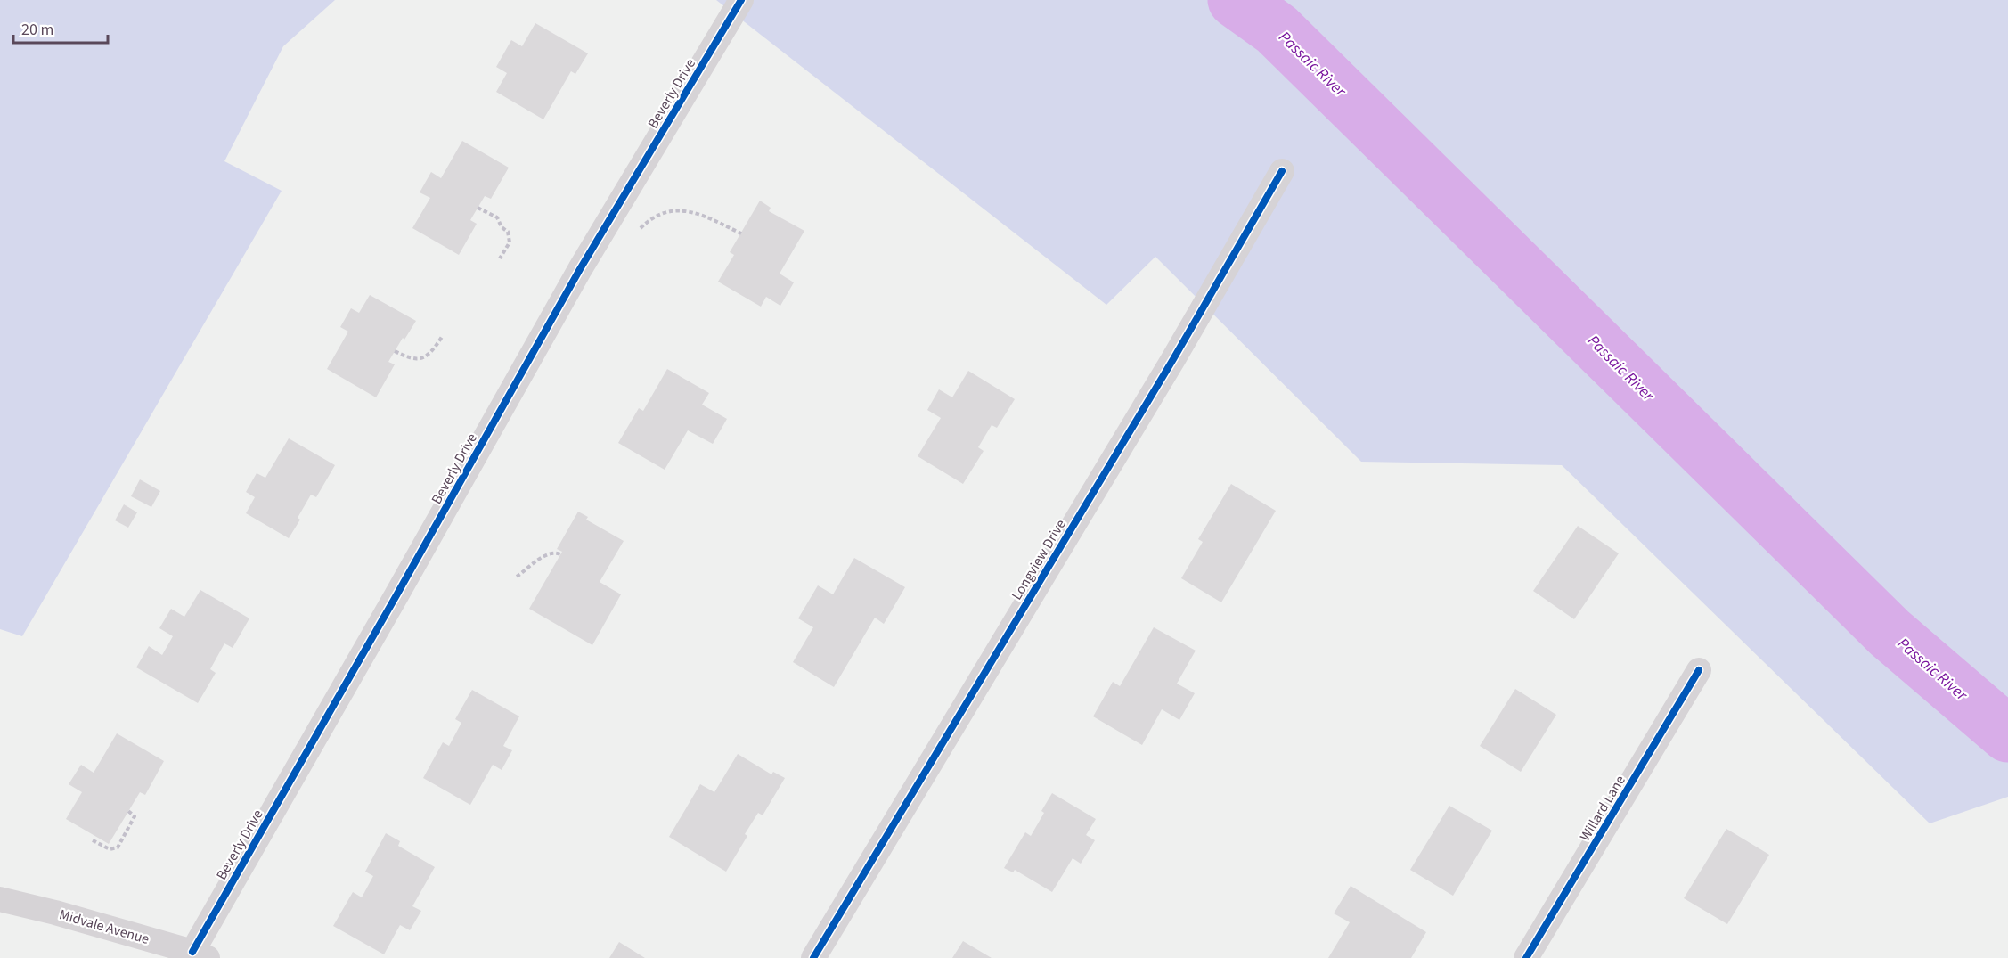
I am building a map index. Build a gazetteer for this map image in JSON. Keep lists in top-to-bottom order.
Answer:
{
  "streets": {
    "street": [
      "Beverly Drive",
      "Longview Drive",
      "Willard Lane",
      "Midvale Avenue"
    ]
  },
  "crossings": [
    ["Beverly Drive", "Midvale Avenue"]
  ],
  "water": ["Passaic River"],
  "scale_bar": "20 m"
}
